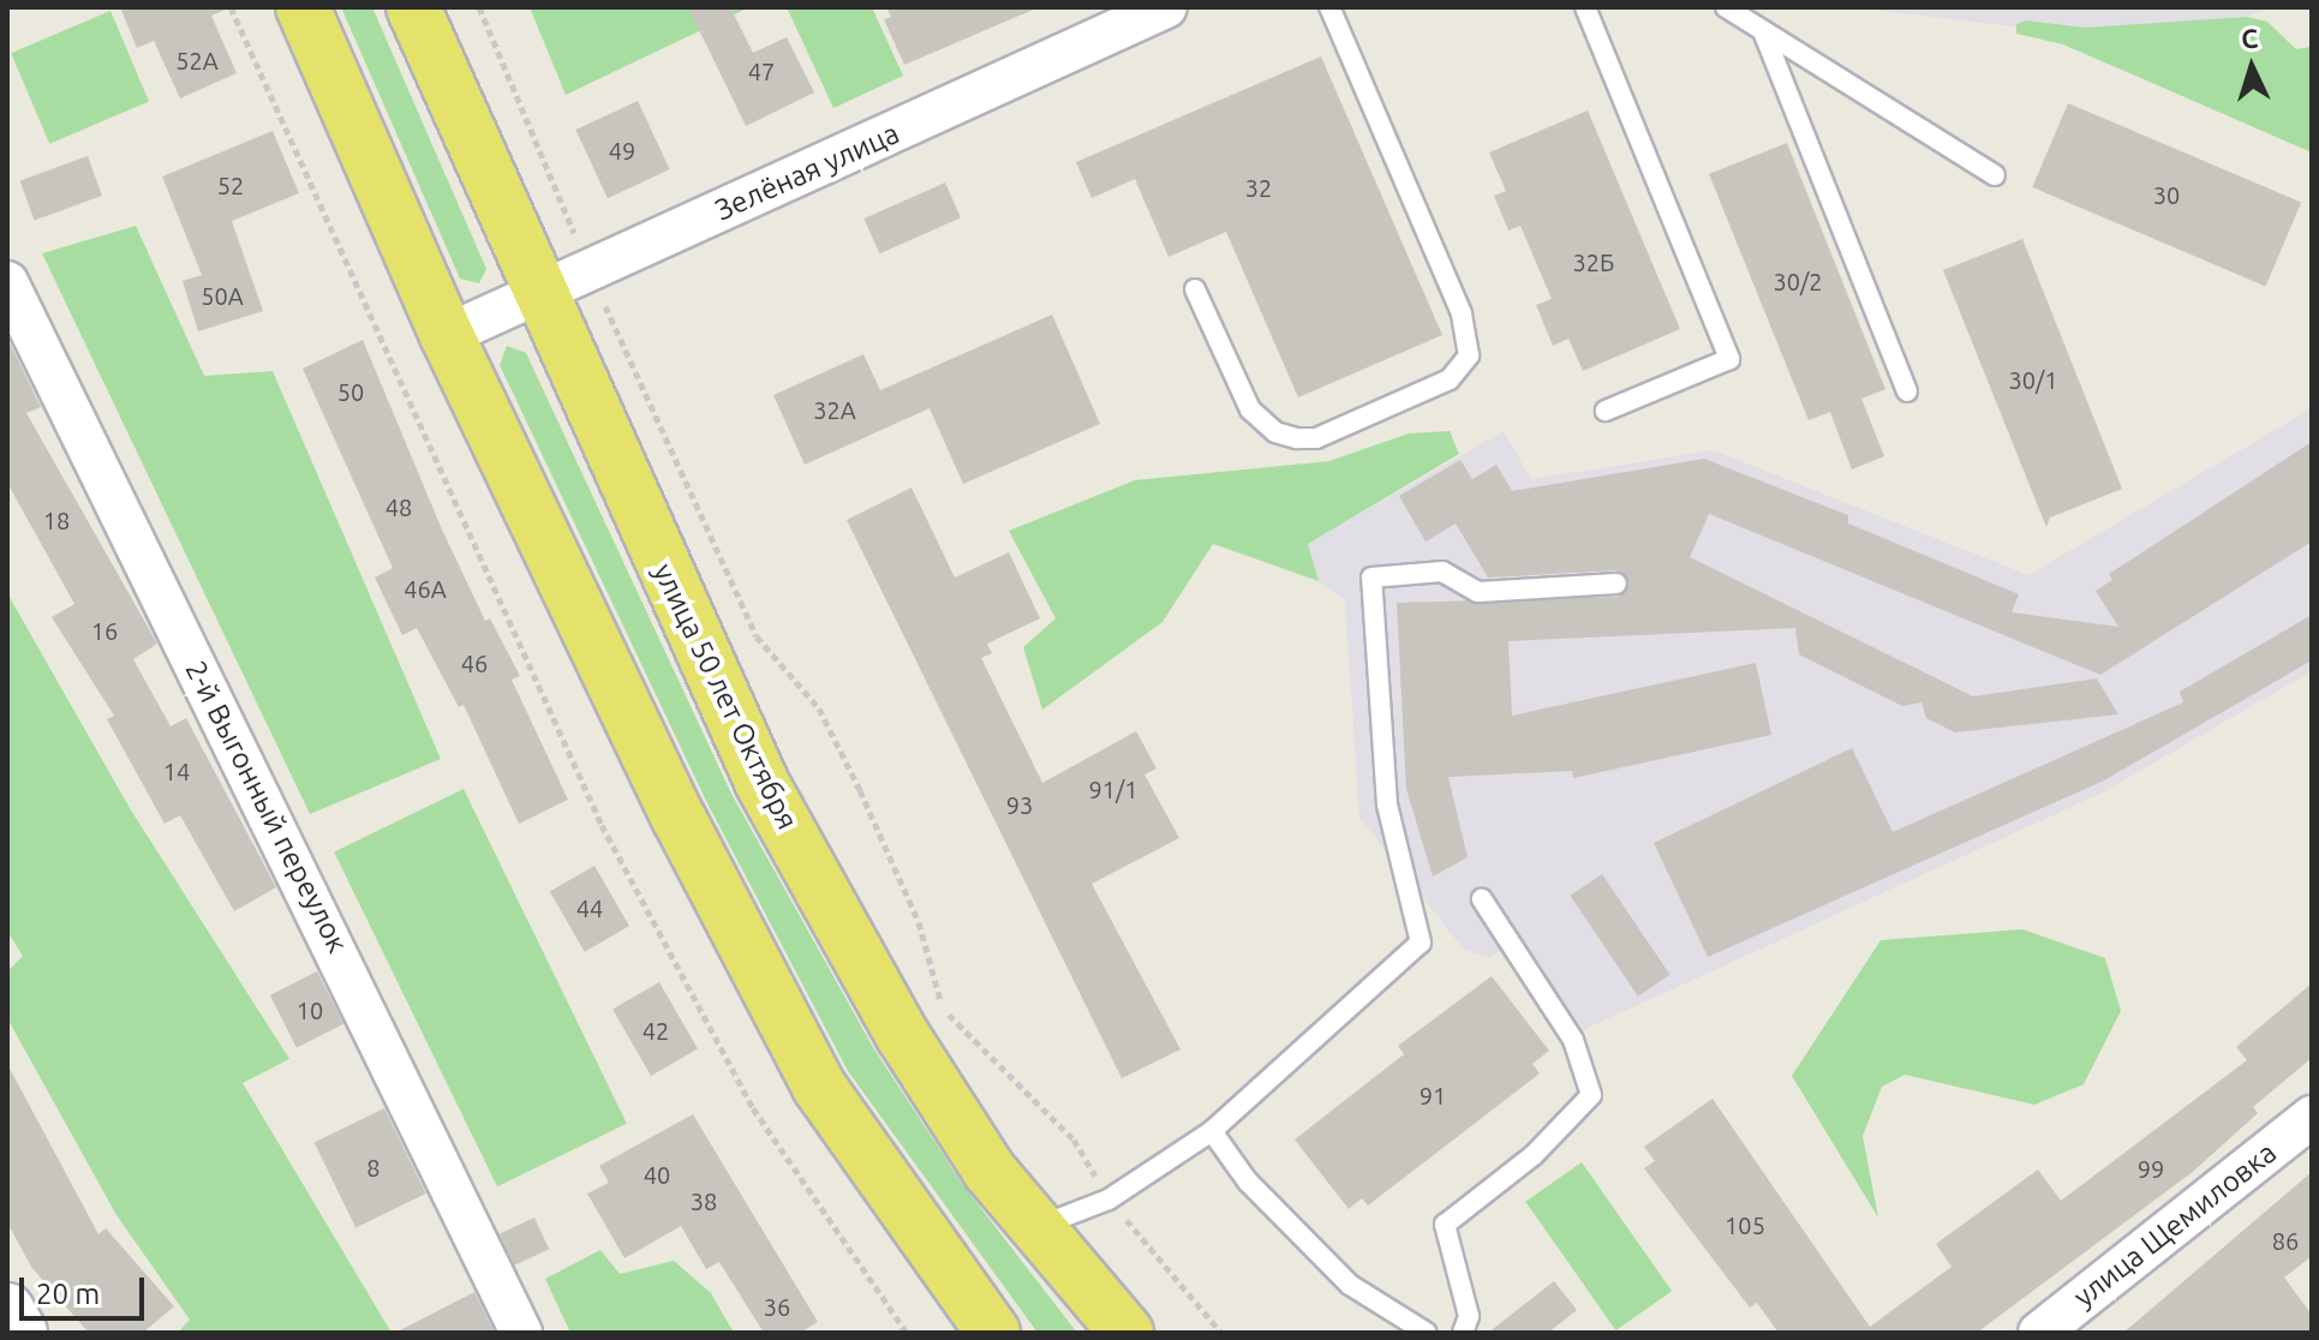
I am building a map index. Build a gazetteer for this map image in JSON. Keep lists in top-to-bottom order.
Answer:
{
  "streets": {
    "main road": ["улица 50 лет Октября"],
    "street": ["Зелёная улица", "2-й Выгонный переулок", "улица Щемиловка"]
  },
  "crossings": [
    ["Зелёная улица", "улица 50 лет Октября"]
  ],
  "house_numbers": [
    "52А",
    "47",
    "49",
    "52",
    "32",
    "30",
    "32Б",
    "30/2",
    "50А",
    "30/1",
    "50",
    "32А",
    "48",
    "18",
    "46А",
    "16",
    "46",
    "14",
    "91/1",
    "93",
    "44",
    "10",
    "42",
    "91",
    "8",
    "99",
    "40",
    "38",
    "105",
    "86",
    "36"
  ],
  "scale_bar": "20 m",
  "north": "top"
}
